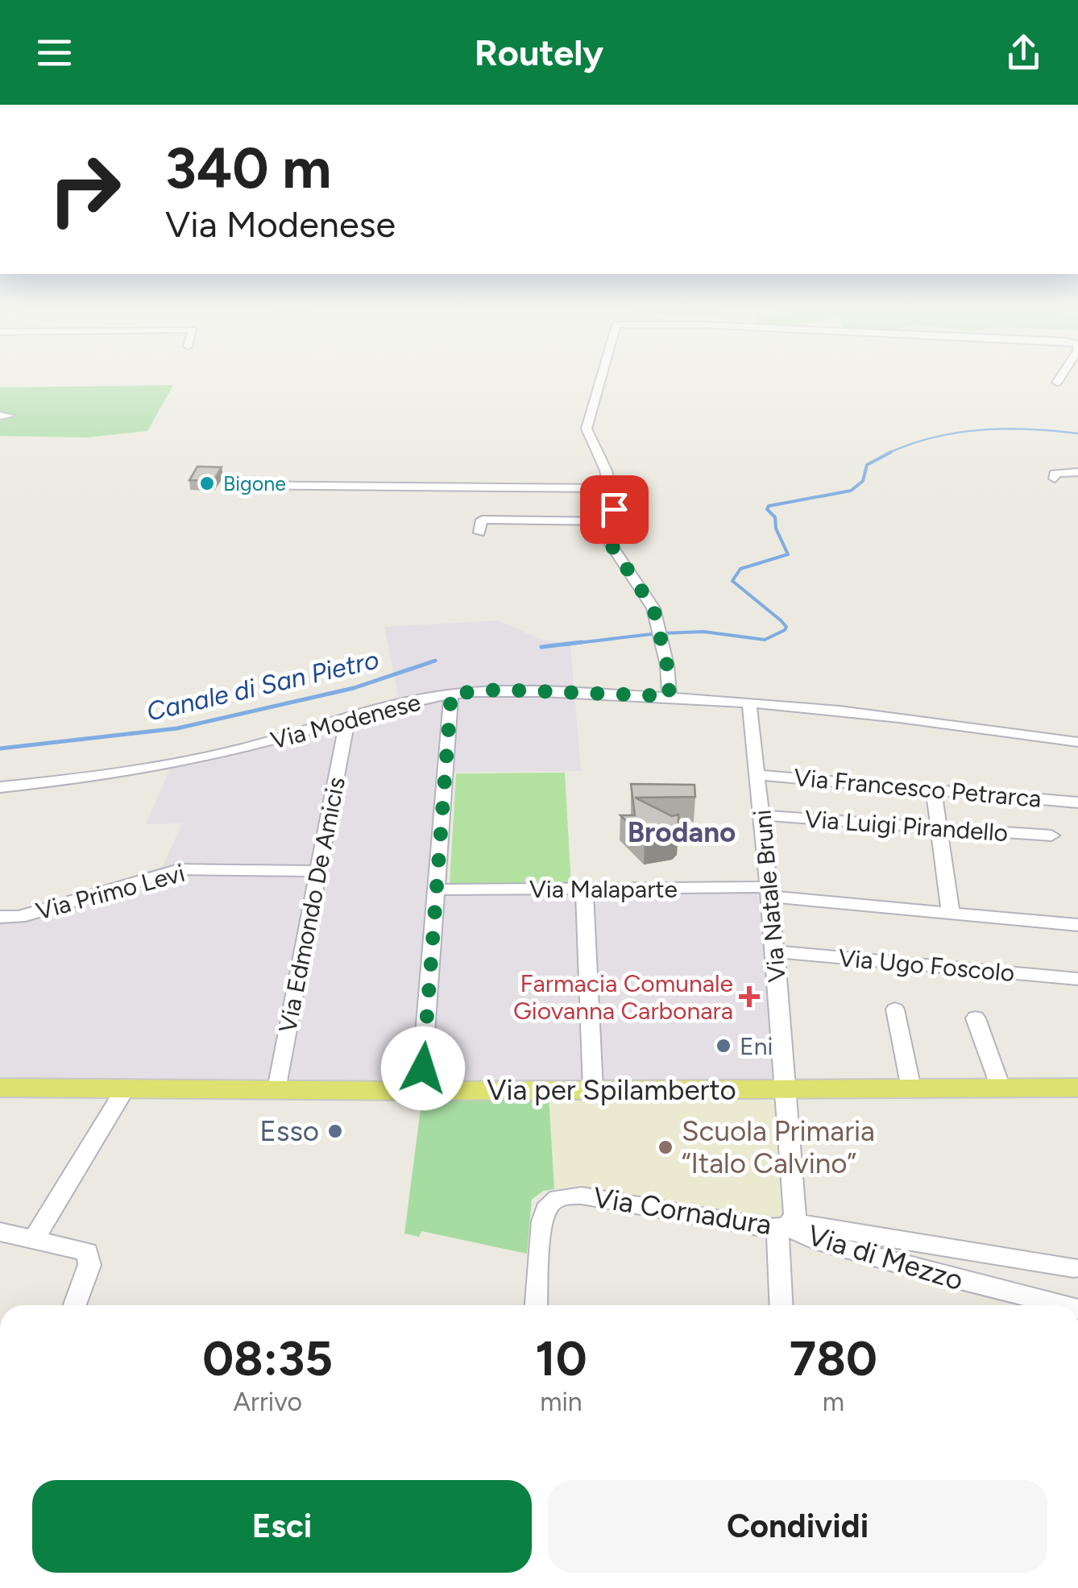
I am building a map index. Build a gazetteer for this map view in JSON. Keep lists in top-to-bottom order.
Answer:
{
  "streets": {
    "main road": ["Via per Spilamberto"],
    "street": [
      "Via Modenese",
      "Via Francesco Petrarca",
      "Via Luigi Pirandello",
      "Via Malaparte",
      "Via Primo Levi",
      "Via Natale Bruni",
      "Via Edmondo De Amicis",
      "Via Ugo Foscolo",
      "Via Cornadura",
      "Via di Mezzo"
    ]
  },
  "crossings": [
    ["Via Modenese", "Via Natale Bruni"],
    ["Via Modenese", "Via Edmondo De Amicis"],
    ["Via Francesco Petrarca", "Via Natale Bruni"],
    ["Via Luigi Pirandello", "Via Natale Bruni"],
    ["Via Malaparte", "Via Natale Bruni"],
    ["Via Primo Levi", "Via Edmondo De Amicis"],
    ["Via Natale Bruni", "Via Ugo Foscolo"],
    ["Via Natale Bruni", "Via per Spilamberto"],
    ["Via Natale Bruni", "Via Cornadura"],
    ["Via Edmondo De Amicis", "Via per Spilamberto"],
    ["Via per Spilamberto", "Via Cornadura"],
    ["Via Cornadura", "Via di Mezzo"]
  ],
  "districts": ["Brodano"],
  "water": ["Canale di San Pietro"],
  "places": {
    "other": [
      "Bigone",
      "Eni",
      "Esso",
      "Scuola Primaria “Italo Calvino”"
    ],
    "health": ["Farmacia Comunale Giovanna Carbonara"]
  },
  "page": {
    "header": "Routely",
    "turn": ["340 m", "Via Modenese"],
    "eta": [
      "08:35",
      "Arrivo",
      "10",
      "min",
      "780",
      "m"
    ],
    "buttons": ["Esci", "Condividi"]
  }
}
